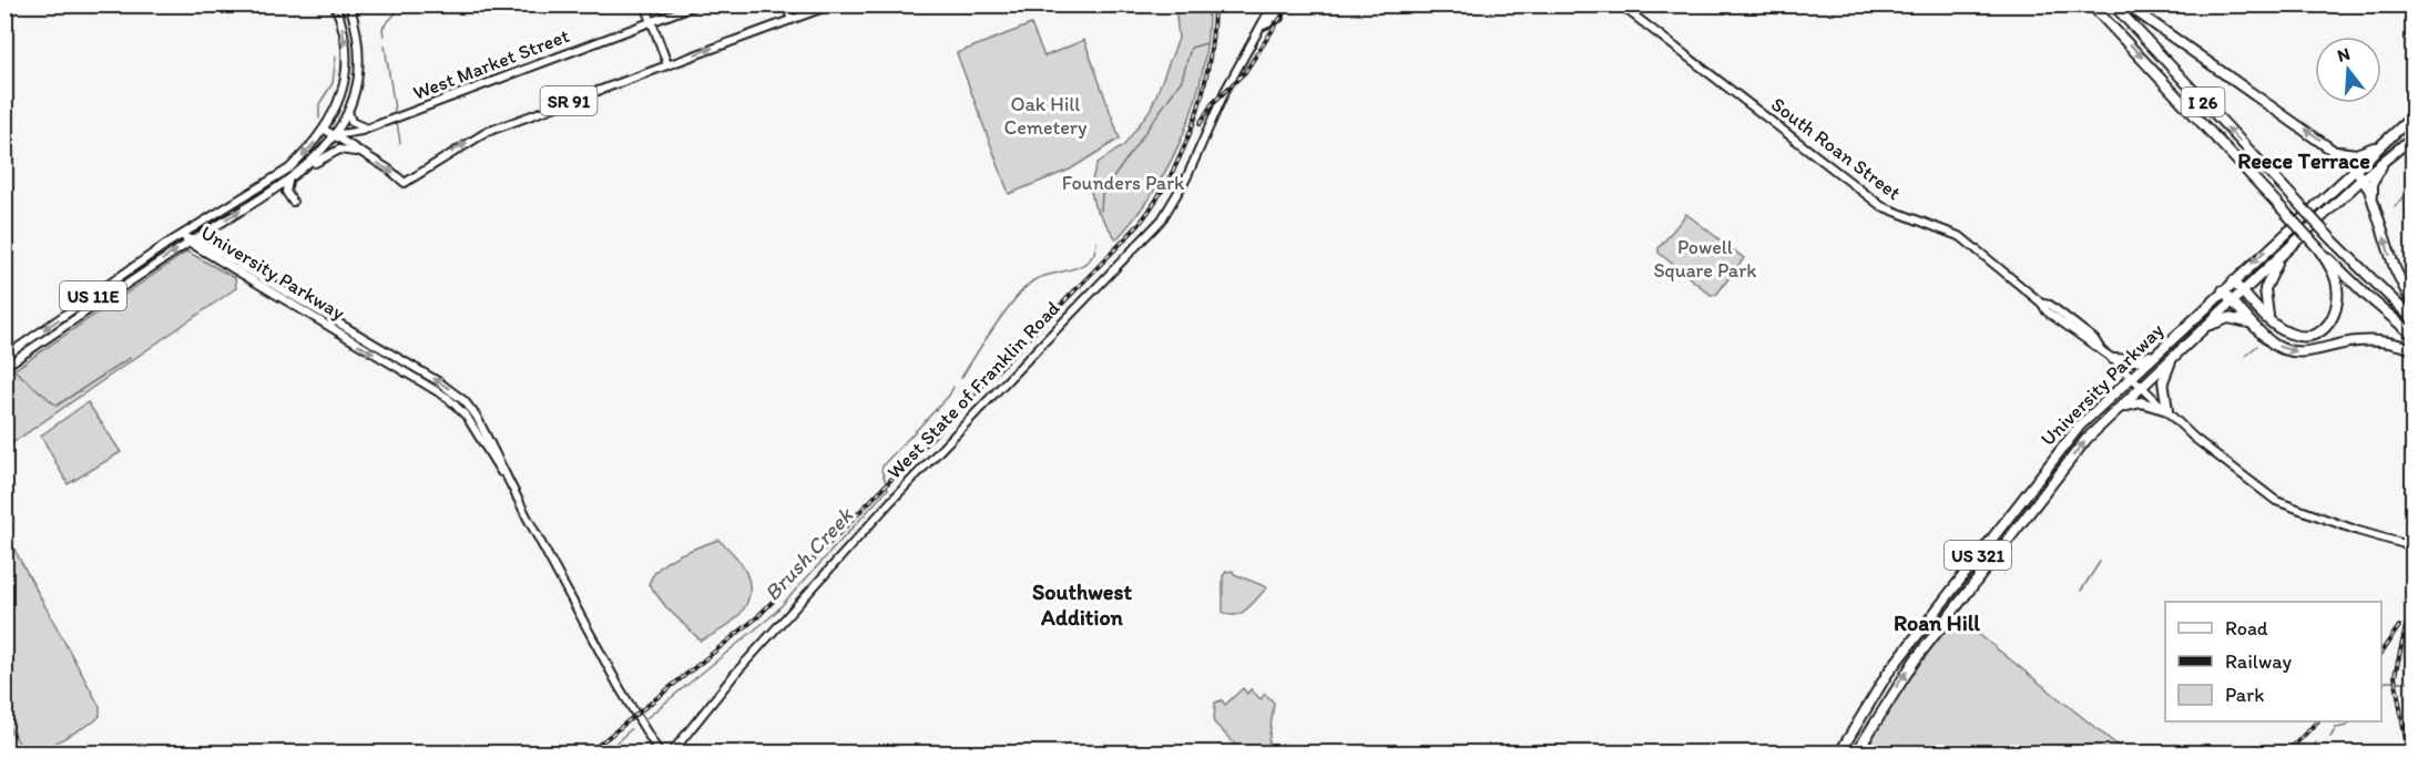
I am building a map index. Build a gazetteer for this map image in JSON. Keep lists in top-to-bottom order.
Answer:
{
  "streets": {
    "highway": ["I 26", "University Parkway", "US 321"],
    "main road": [
      "West Market Street",
      "SR 91",
      "South Roan Street",
      "US 11E",
      "West State of Franklin Road"
    ]
  },
  "crossings": [
    ["West Market Street", "SR 91"],
    ["West Market Street", "US 11E"],
    ["SR 91", "US 11E"],
    ["South Roan Street", "University Parkway"],
    ["University Parkway", "US 11E"],
    ["University Parkway", "US 321"]
  ],
  "districts": ["Reece Terrace", "Southwest Addition", "Roan Hill"],
  "water": ["Brush Creek"],
  "parks": ["Oak Hill Cemetery", "Founders Park", "Powell Square Park"],
  "legend": ["Road", "Railway", "Park"],
  "north": "top"
}
